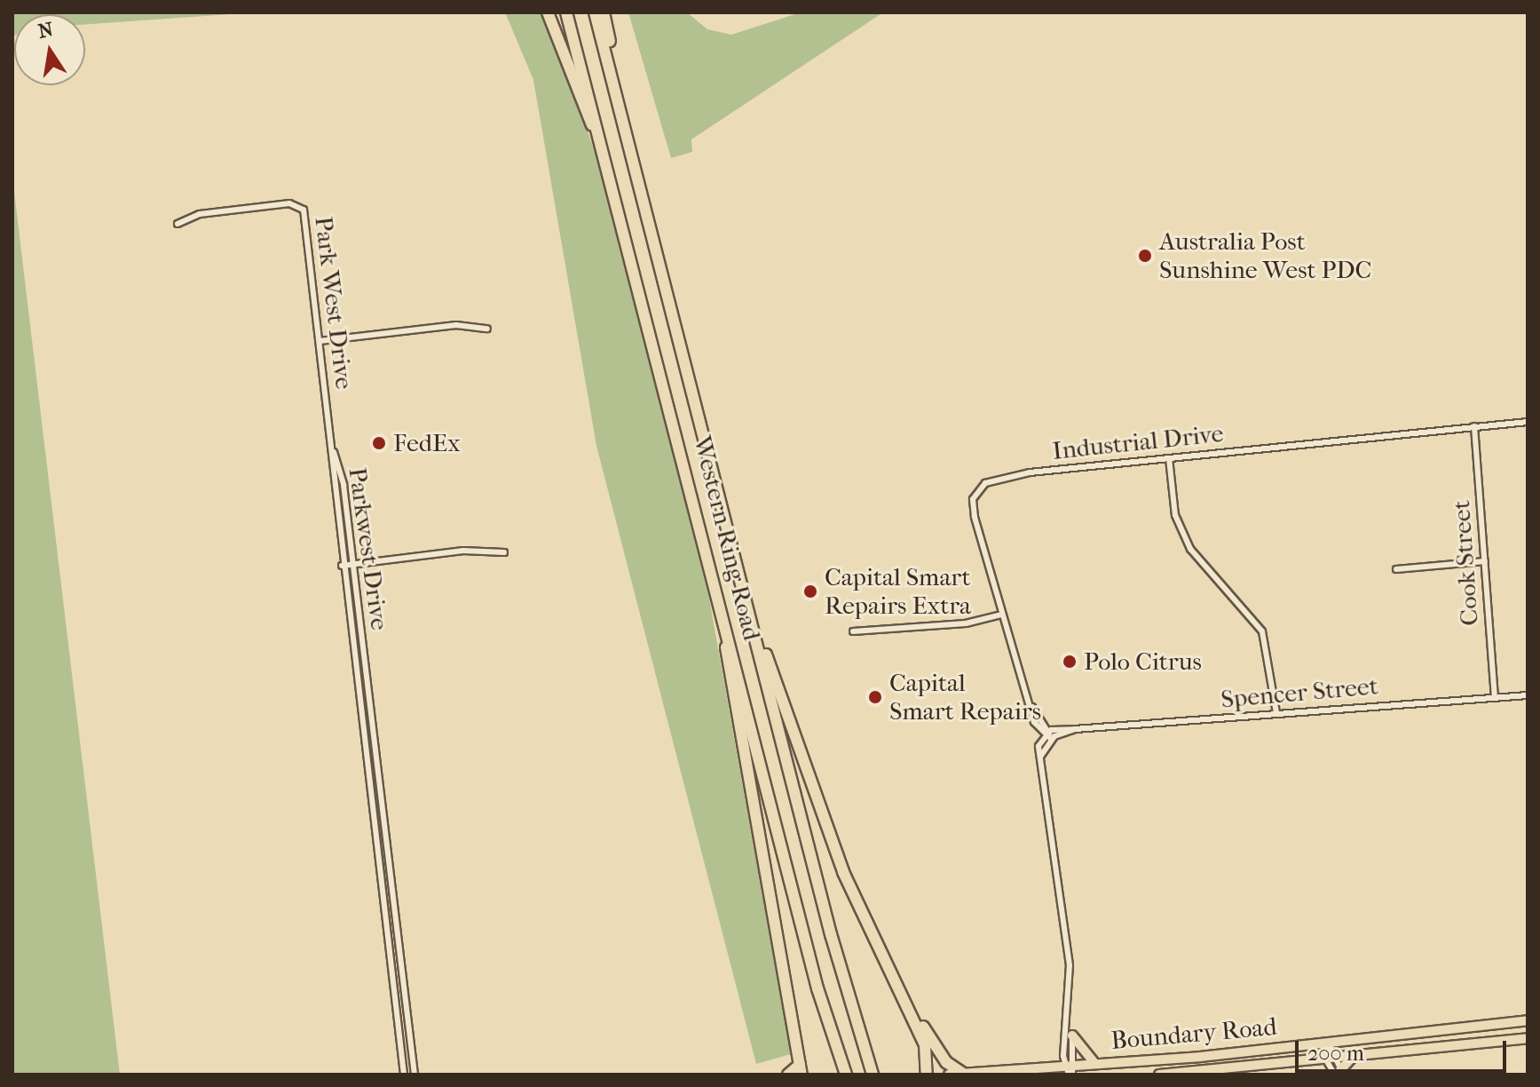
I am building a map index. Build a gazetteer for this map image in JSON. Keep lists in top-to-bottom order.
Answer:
{
  "streets": {
    "highway": ["Western Ring Road"],
    "main road": ["Boundary Road"],
    "street": [
      "Park West Drive",
      "Industrial Drive",
      "Parkwest Drive",
      "Cook Street",
      "Spencer Street"
    ]
  },
  "crossings": [
    ["Park West Drive", "Parkwest Drive"],
    ["Industrial Drive", "Cook Street"],
    ["Industrial Drive", "Spencer Street"],
    ["Cook Street", "Spencer Street"]
  ],
  "places": [
    "Australia Post Sunshine West PDC",
    "FedEx",
    "Capital Smart Repairs Extra",
    "Polo Citrus",
    "Capital Smart Repairs"
  ],
  "scale_bar": "200 m",
  "north": "top"
}
